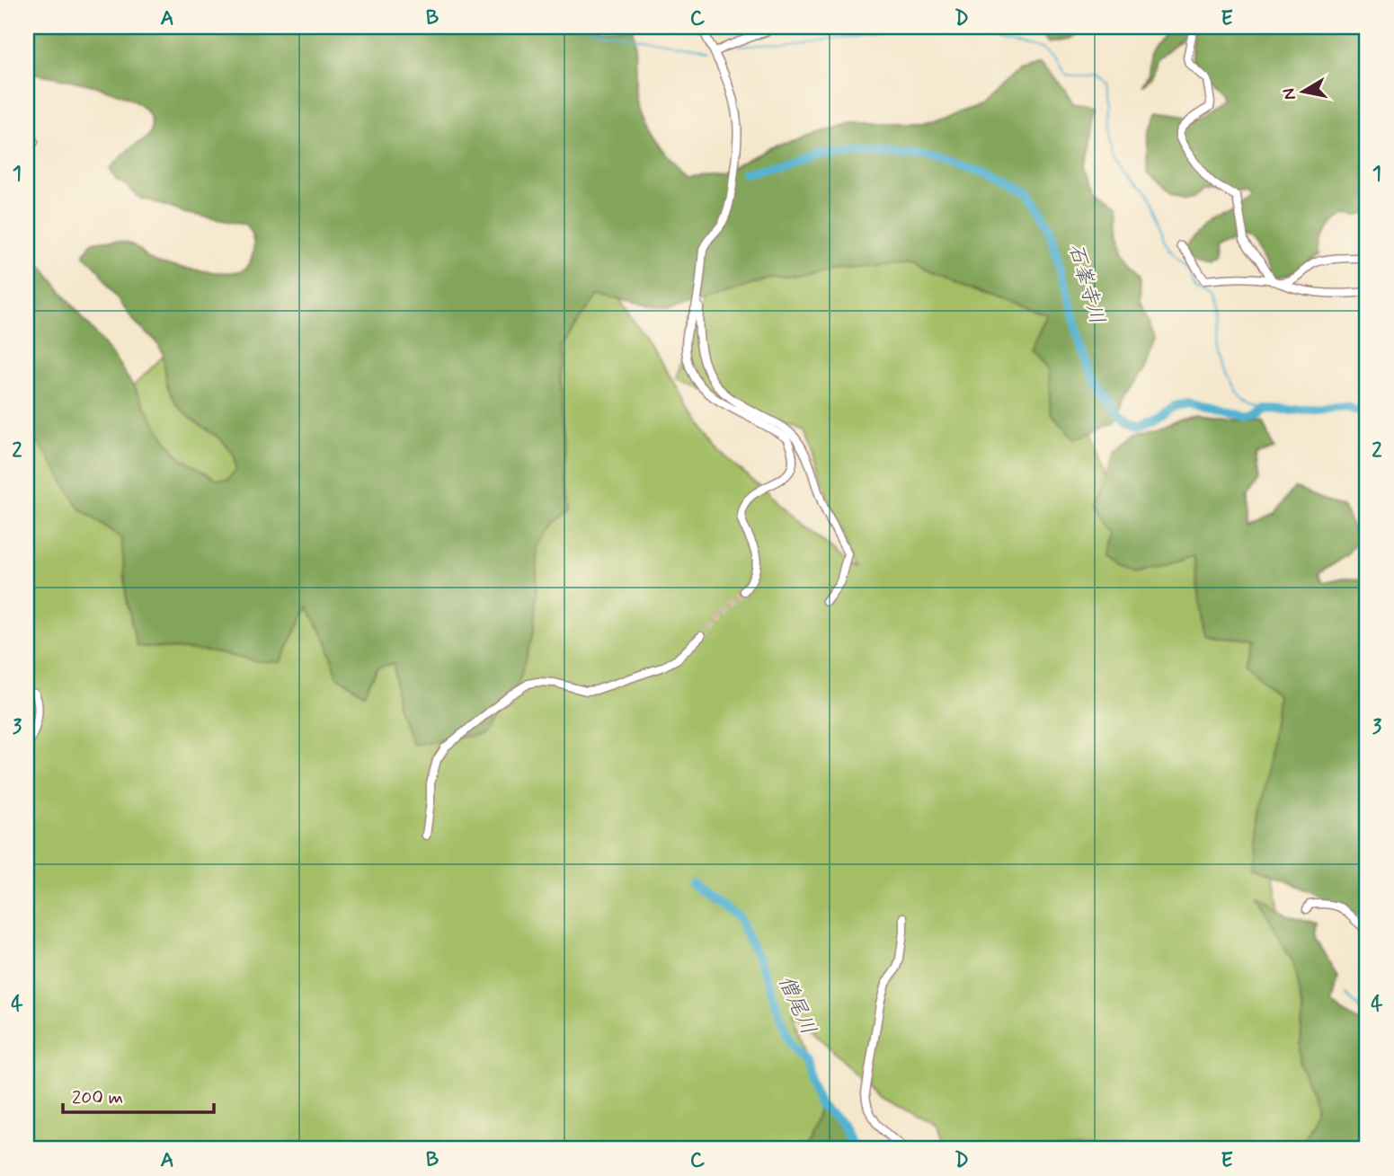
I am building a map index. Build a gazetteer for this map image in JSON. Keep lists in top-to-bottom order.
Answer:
{
  "water": ["石峯寺川", "僧尾川"],
  "scale_bar": "200 m",
  "north": "left",
  "grid": {
    "columns": [
      "A",
      "B",
      "C",
      "D",
      "E"
    ],
    "rows": [
      "1",
      "2",
      "3",
      "4"
    ]
  }
}
